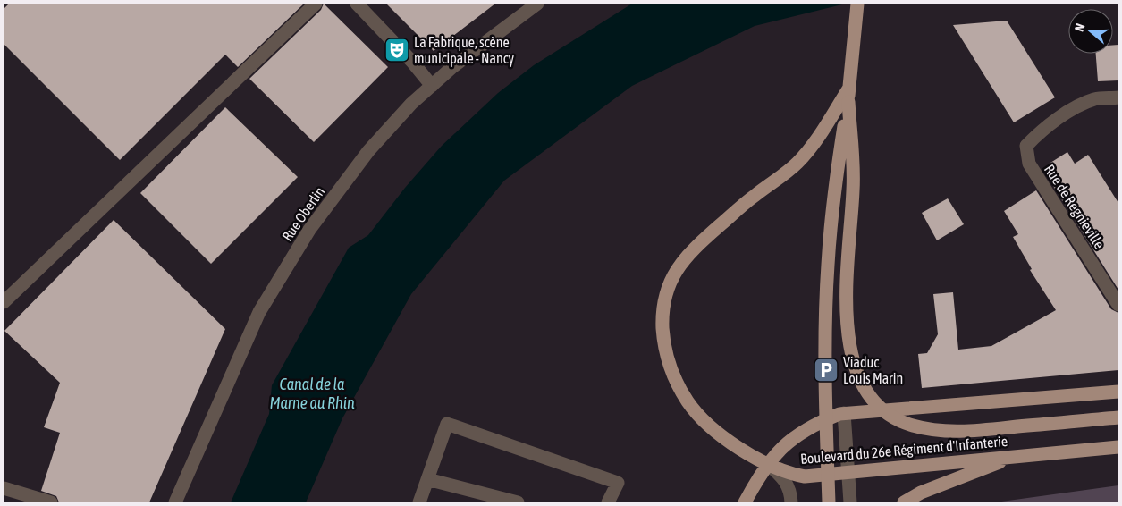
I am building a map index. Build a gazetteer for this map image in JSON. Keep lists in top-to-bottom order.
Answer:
{
  "streets": {
    "main road": ["Boulevard du 26e Régiment d'Infanterie"],
    "street": ["Rue de Regnieville", "Rue Oberlin"]
  },
  "water": ["Canal de la Marne au Rhin"],
  "places": {
    "theatre": ["La Fabrique, scène municipale - Nancy"],
    "parking": ["Viaduc Louis Marin"]
  },
  "north": "left"
}
